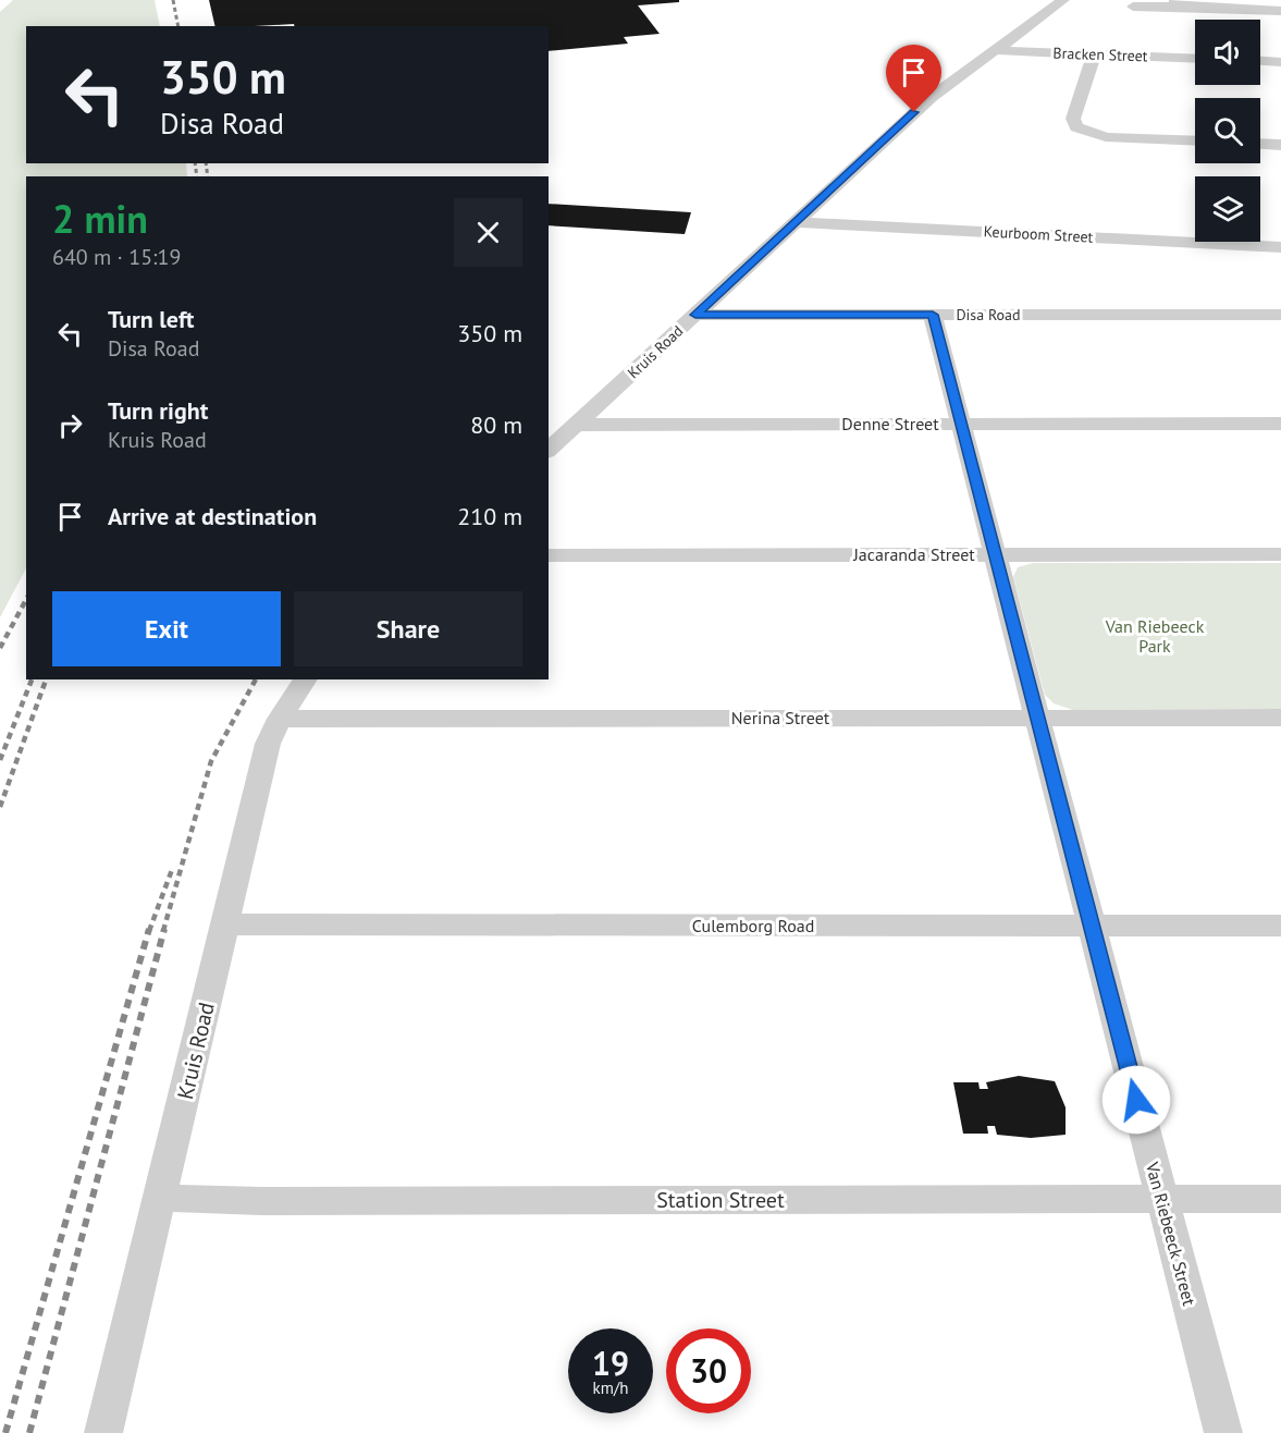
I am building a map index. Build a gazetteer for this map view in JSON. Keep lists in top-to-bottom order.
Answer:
{
  "streets": {
    "street": [
      "Bracken Street",
      "Keurboom Street",
      "Disa Road",
      "Kruis Road",
      "Denne Street",
      "Jacaranda Street",
      "Nerina Street",
      "Culemborg Road",
      "Station Street",
      "Van Riebeeck Street"
    ]
  },
  "crossings": [
    ["Bracken Street", "Kruis Road"],
    ["Keurboom Street", "Kruis Road"],
    ["Disa Road", "Kruis Road"],
    ["Disa Road", "Van Riebeeck Street"],
    ["Kruis Road", "Denne Street"],
    ["Kruis Road", "Nerina Street"],
    ["Kruis Road", "Culemborg Road"],
    ["Kruis Road", "Station Street"],
    ["Denne Street", "Van Riebeeck Street"],
    ["Jacaranda Street", "Van Riebeeck Street"],
    ["Nerina Street", "Van Riebeeck Street"],
    ["Culemborg Road", "Van Riebeeck Street"],
    ["Station Street", "Van Riebeeck Street"]
  ],
  "parks": ["Van Riebeeck Park"],
  "page": {
    "turn": ["350 m", "Disa Road"],
    "heading": ["2 min", "640 m · 15:19"],
    "list": [
      {
        "name": "Turn left",
        "note": "Disa Road",
        "value": "350 m"
      },
      {
        "name": "Turn right",
        "note": "Kruis Road",
        "value": "80 m"
      },
      {
        "name": "Arrive at destination",
        "value": "210 m"
      }
    ],
    "buttons": ["Exit", "Share"],
    "speed": "19 km/h",
    "limit": "30"
  }
}
